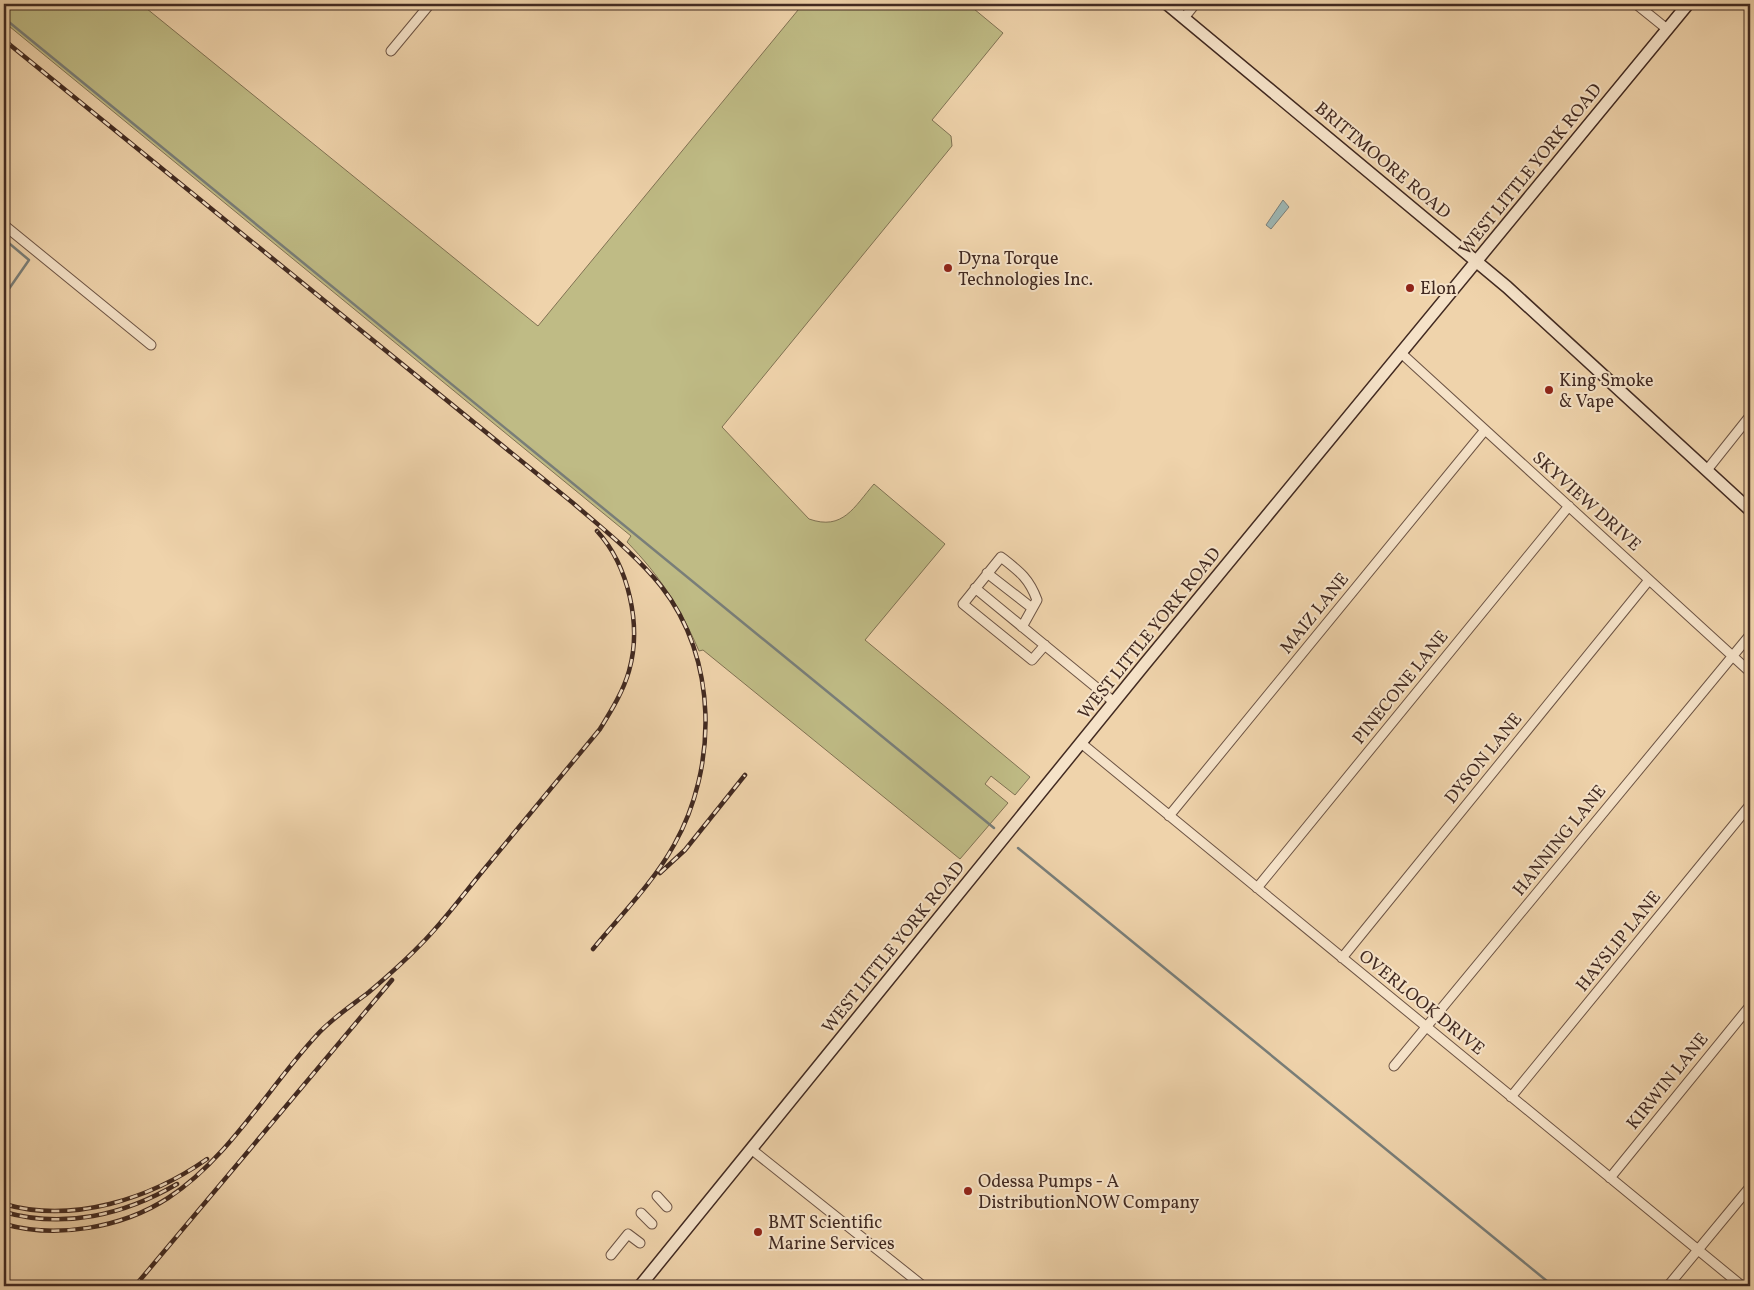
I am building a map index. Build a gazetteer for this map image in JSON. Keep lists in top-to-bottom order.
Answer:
{
  "streets": {
    "main road": ["BRITTMOORE ROAD", "WEST LITTLE YORK ROAD"],
    "street": [
      "SKYVIEW DRIVE",
      "MAIZ LANE",
      "PINECONE LANE",
      "DYSON LANE",
      "HANNING LANE",
      "HAYSLIP LANE",
      "OVERLOOK DRIVE",
      "KIRWIN LANE"
    ]
  },
  "crossings": [
    ["BRITTMOORE ROAD", "WEST LITTLE YORK ROAD"],
    ["WEST LITTLE YORK ROAD", "SKYVIEW DRIVE"],
    ["WEST LITTLE YORK ROAD", "OVERLOOK DRIVE"],
    ["SKYVIEW DRIVE", "MAIZ LANE"],
    ["SKYVIEW DRIVE", "PINECONE LANE"],
    ["SKYVIEW DRIVE", "DYSON LANE"],
    ["SKYVIEW DRIVE", "HANNING LANE"],
    ["MAIZ LANE", "OVERLOOK DRIVE"],
    ["PINECONE LANE", "OVERLOOK DRIVE"],
    ["DYSON LANE", "OVERLOOK DRIVE"],
    ["HANNING LANE", "OVERLOOK DRIVE"],
    ["HAYSLIP LANE", "OVERLOOK DRIVE"],
    ["OVERLOOK DRIVE", "KIRWIN LANE"]
  ],
  "places": [
    "Dyna Torque Technologies Inc.",
    "Elon",
    "King Smoke & Vape",
    "Odessa Pumps - A DistributionNOW Company",
    "BMT Scientific Marine Services"
  ]
}
